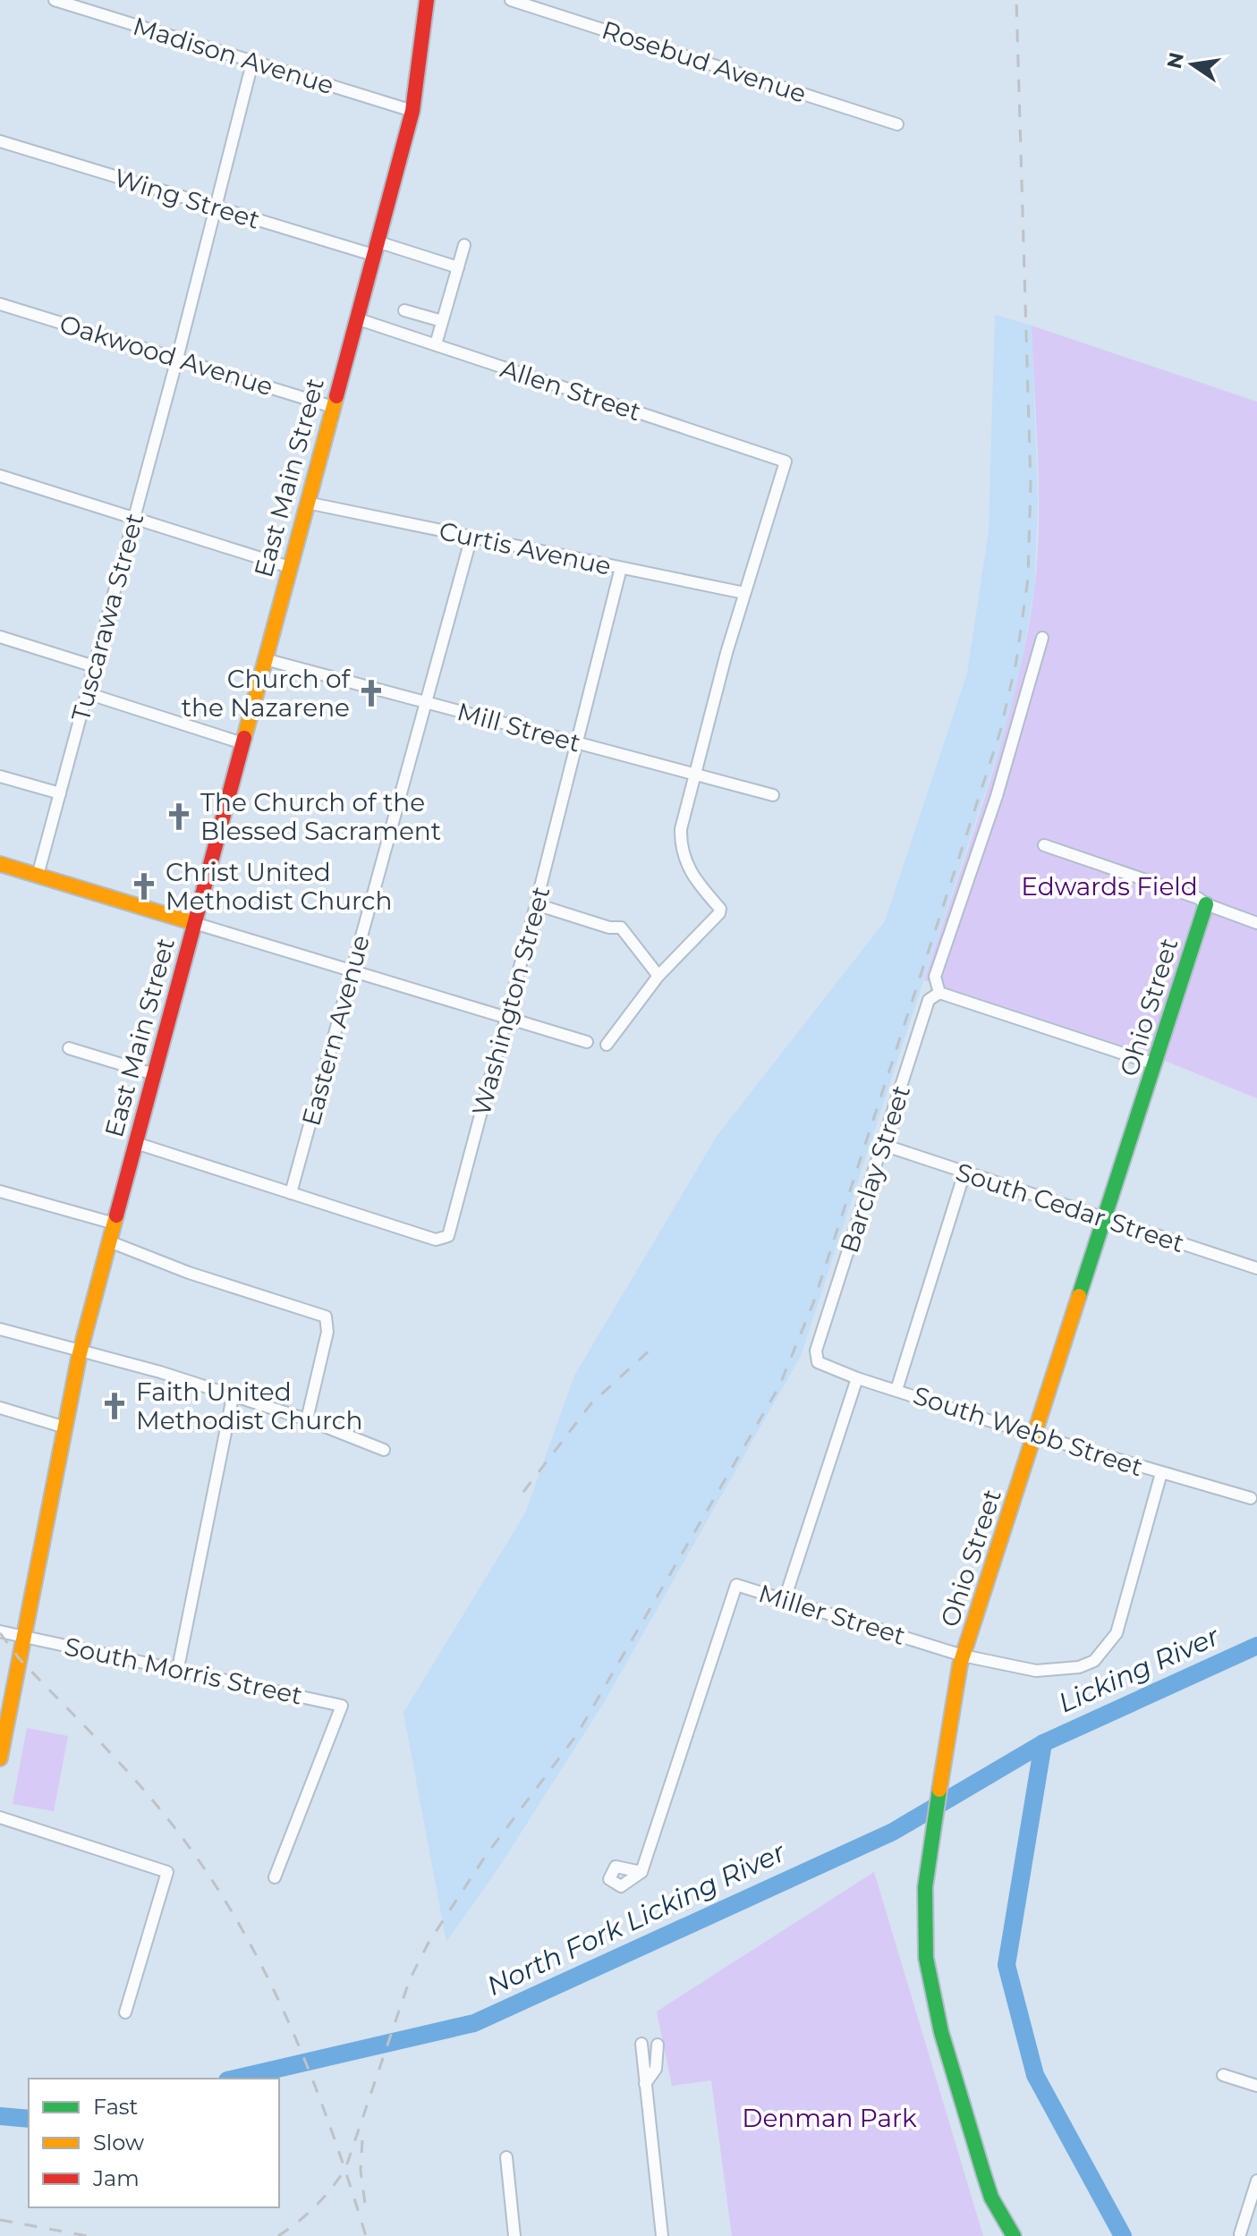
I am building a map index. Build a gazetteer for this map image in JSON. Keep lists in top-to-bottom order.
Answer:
{
  "streets": {
    "main road": ["East Main Street", "Ohio Street"],
    "street": [
      "Madison Avenue",
      "Rosebud Avenue",
      "Wing Street",
      "Oakwood Avenue",
      "Allen Street",
      "Curtis Avenue",
      "Tuscarawa Street",
      "Mill Street",
      "Washington Street",
      "Eastern Avenue",
      "Barclay Street",
      "South Cedar Street",
      "South Webb Street",
      "Miller Street",
      "South Morris Street"
    ]
  },
  "crossings": [
    ["Madison Avenue", "East Main Street"],
    ["Madison Avenue", "Tuscarawa Street"],
    ["Wing Street", "East Main Street"],
    ["Wing Street", "Tuscarawa Street"],
    ["Oakwood Avenue", "East Main Street"],
    ["Oakwood Avenue", "Tuscarawa Street"],
    ["Allen Street", "East Main Street"],
    ["Allen Street", "Curtis Avenue"],
    ["East Main Street", "Curtis Avenue"],
    ["East Main Street", "Mill Street"],
    ["East Main Street", "South Morris Street"],
    ["Curtis Avenue", "Washington Street"],
    ["Curtis Avenue", "Eastern Avenue"],
    ["Mill Street", "Washington Street"],
    ["Mill Street", "Eastern Avenue"],
    ["Washington Street", "Eastern Avenue"],
    ["Ohio Street", "South Cedar Street"],
    ["Ohio Street", "South Webb Street"],
    ["Ohio Street", "Miller Street"],
    ["Barclay Street", "South Cedar Street"],
    ["Barclay Street", "South Webb Street"],
    ["South Webb Street", "Miller Street"]
  ],
  "water": ["Licking River", "North Fork Licking River"],
  "parks": ["Edwards Field", "Denman Park"],
  "places": {
    "church": [
      "Church of the Nazarene",
      "The Church of the Blessed Sacrament",
      "Christ United Methodist Church",
      "Faith United Methodist Church"
    ]
  },
  "legend": ["Fast", "Slow", "Jam"],
  "north": "left"
}
